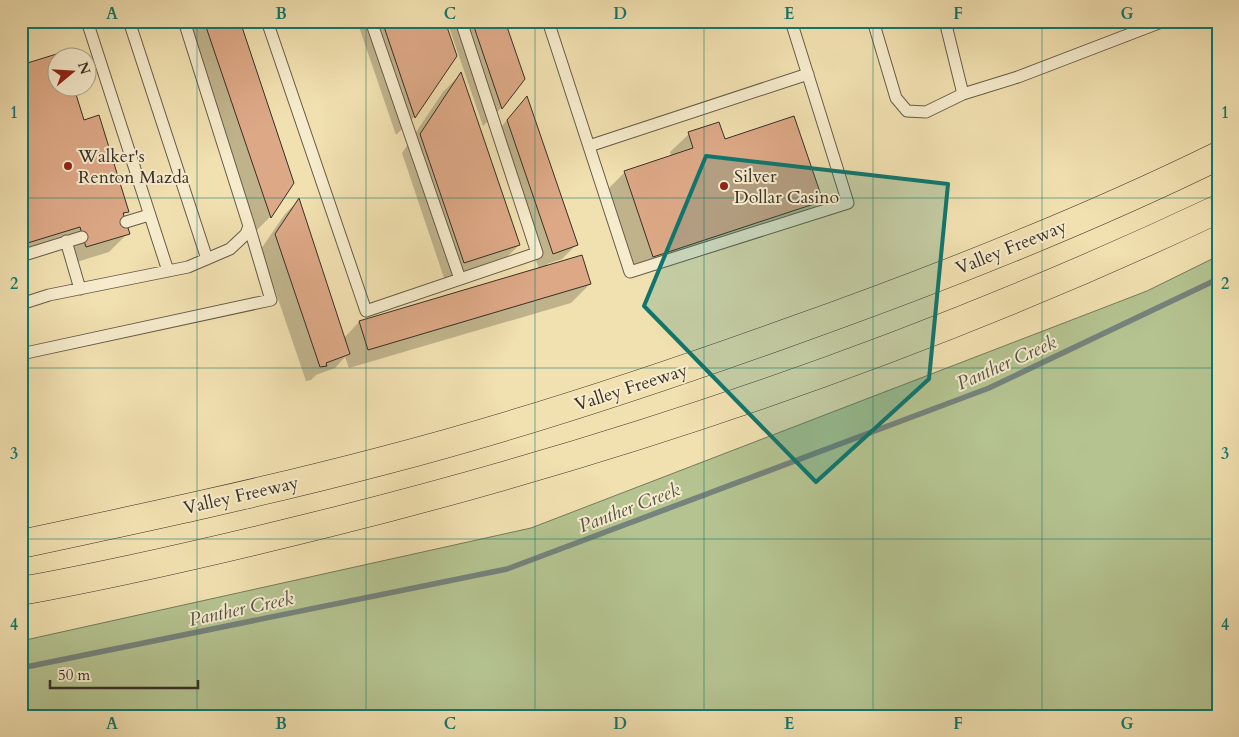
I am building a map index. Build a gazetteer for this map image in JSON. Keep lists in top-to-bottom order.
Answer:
{
  "streets": {
    "highway": ["Valley Freeway"]
  },
  "water": ["Panther Creek"],
  "places": ["Walker's Renton Mazda", "Silver Dollar Casino"],
  "scale_bar": "50 m",
  "north": "right",
  "grid": {
    "columns": [
      "A",
      "B",
      "C",
      "D",
      "E",
      "F",
      "G"
    ],
    "rows": [
      "1",
      "2",
      "3",
      "4"
    ]
  }
}
